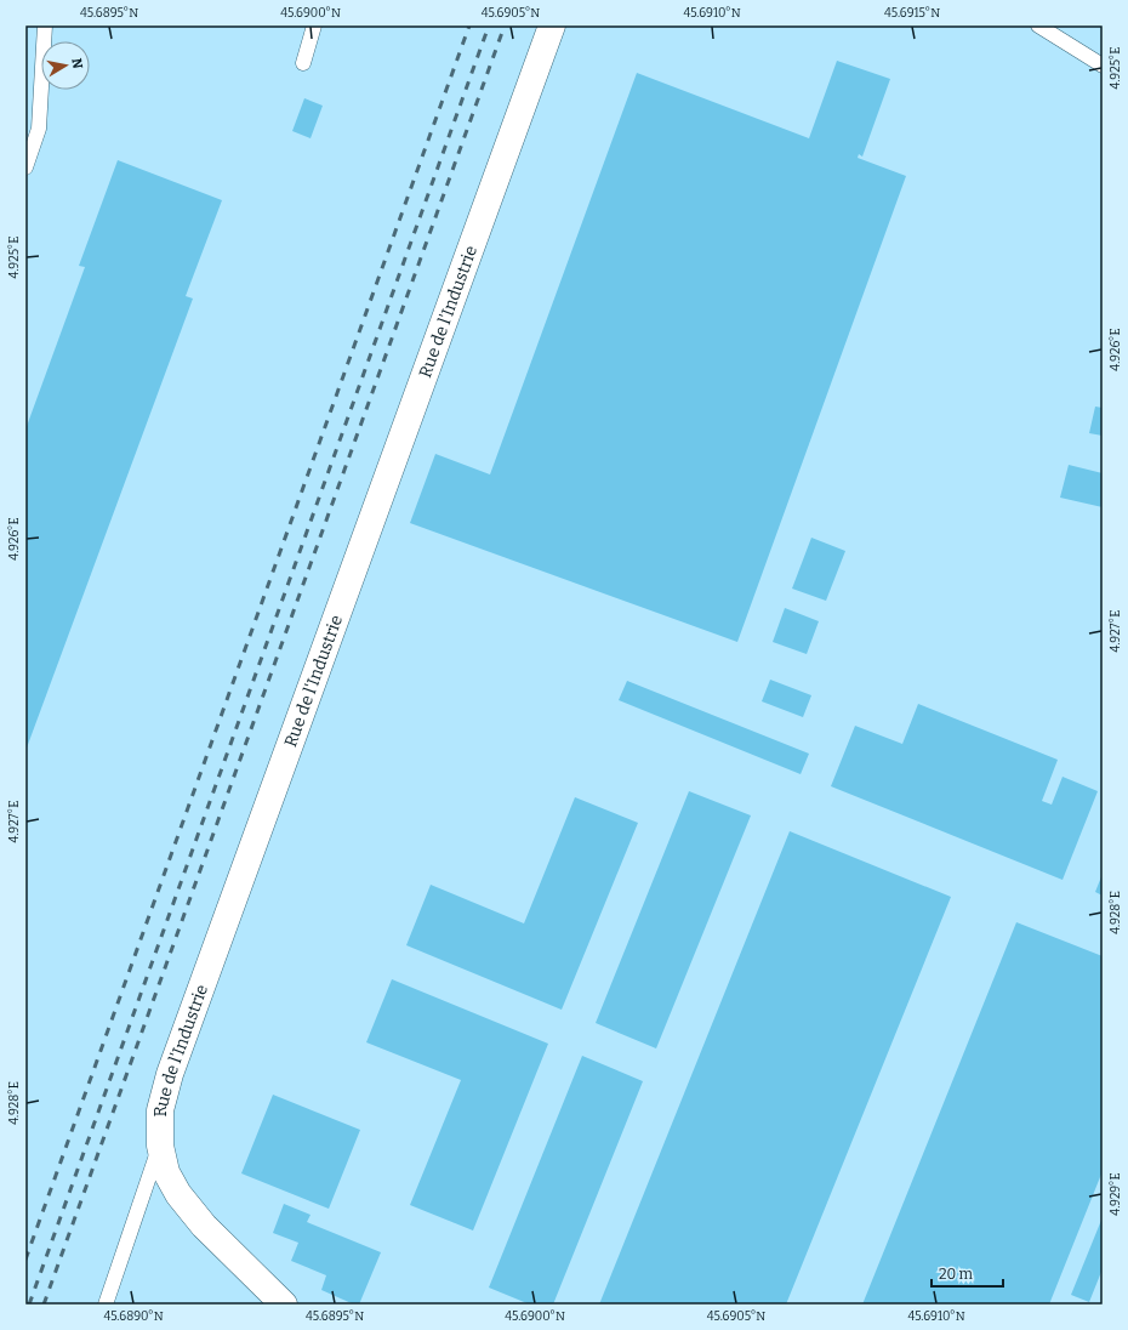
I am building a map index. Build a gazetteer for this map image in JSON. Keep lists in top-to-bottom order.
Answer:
{
  "streets": {
    "street": ["Rue de l'Industrie"]
  },
  "scale_bar": "20 m",
  "north": "right",
  "coordinates": [
    "45.6895°N",
    "45.6900°N",
    "45.6905°N",
    "45.6910°N",
    "45.6915°N",
    "4.925°E",
    "4.926°E",
    "4.927°E",
    "4.928°E",
    "4.929°E",
    "45.6890°N"
  ]
}
